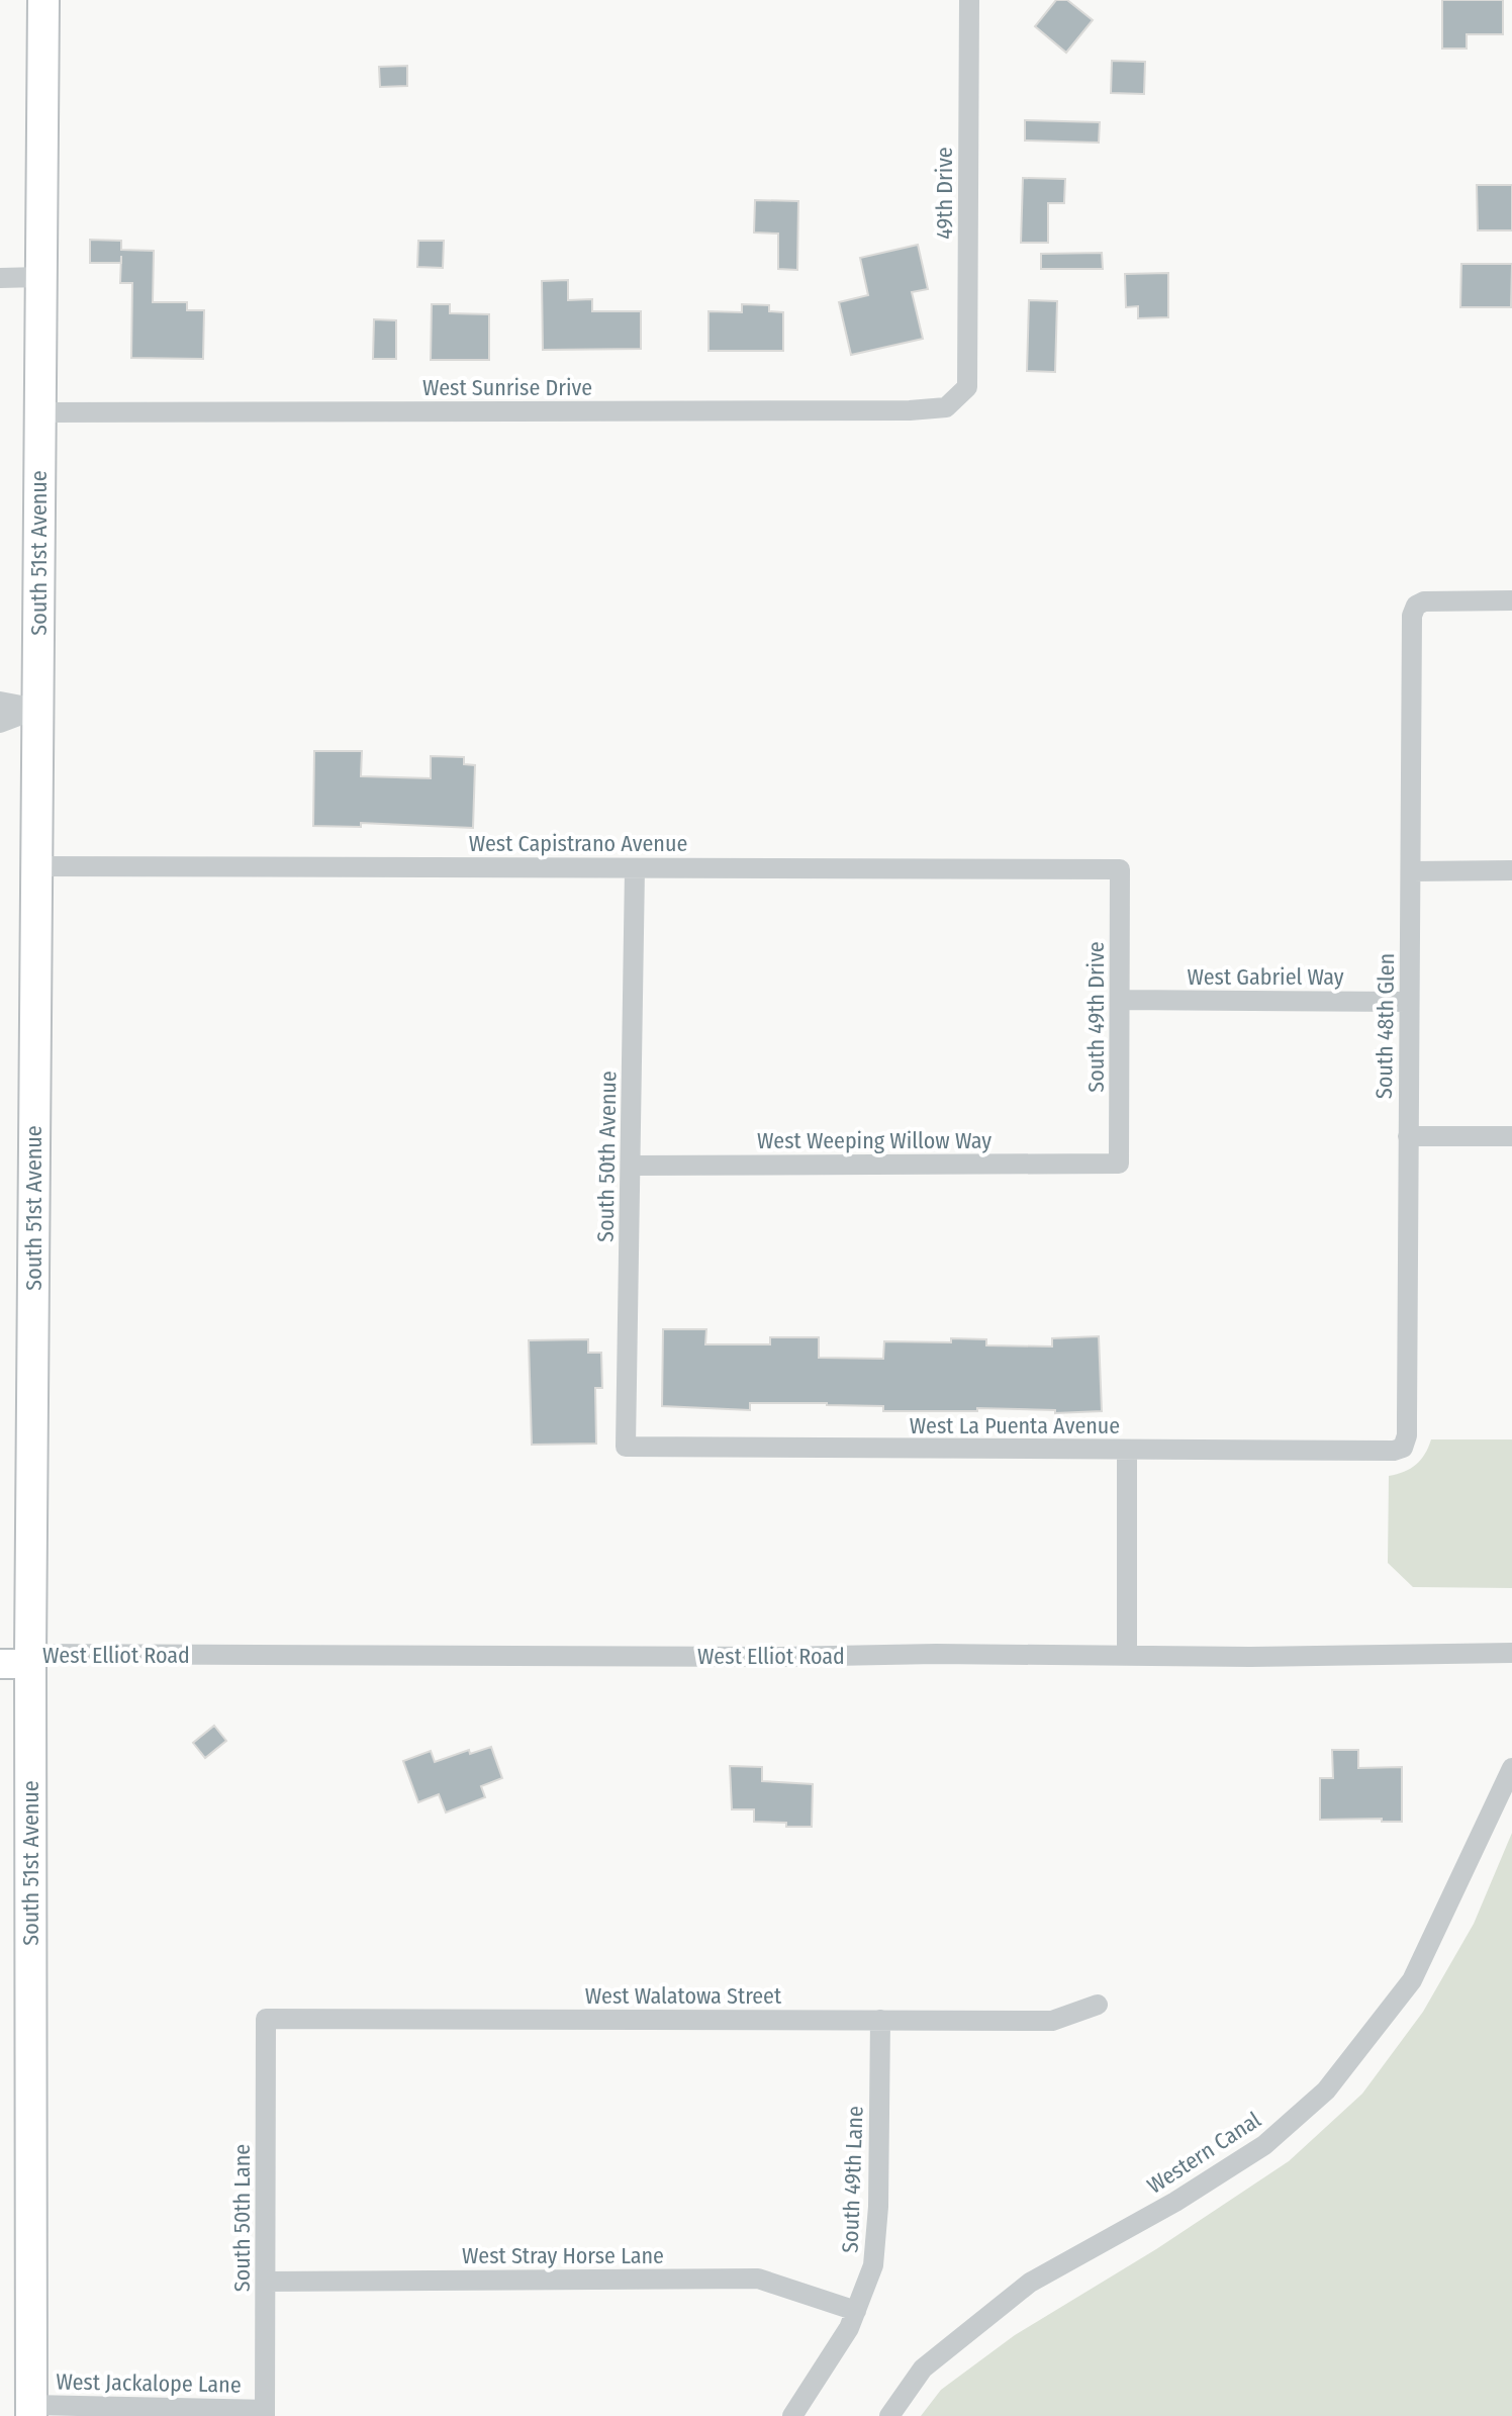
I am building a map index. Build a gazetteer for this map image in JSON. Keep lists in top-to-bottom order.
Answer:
{
  "streets": {
    "main road": ["South 51st Avenue", "West Elliot Road"],
    "street": [
      "49th Drive",
      "West Sunrise Drive",
      "West Capistrano Avenue",
      "West Gabriel Way",
      "South 49th Drive",
      "South 48th Glen",
      "West Weeping Willow Way",
      "South 50th Avenue",
      "West La Puenta Avenue",
      "West Walatowa Street",
      "Western Canal",
      "South 49th Lane",
      "South 50th Lane",
      "West Stray Horse Lane",
      "West Jackalope Lane"
    ]
  },
  "crossings": [
    ["49th Drive", "West Sunrise Drive"],
    ["West Sunrise Drive", "South 51st Avenue"],
    ["South 51st Avenue", "West Capistrano Avenue"],
    ["South 51st Avenue", "West Elliot Road"],
    ["South 51st Avenue", "West Jackalope Lane"],
    ["West Capistrano Avenue", "South 49th Drive"],
    ["West Capistrano Avenue", "South 50th Avenue"],
    ["West Gabriel Way", "South 49th Drive"],
    ["West Gabriel Way", "South 48th Glen"],
    ["South 49th Drive", "West Weeping Willow Way"],
    ["South 48th Glen", "West La Puenta Avenue"],
    ["West Weeping Willow Way", "South 50th Avenue"],
    ["South 50th Avenue", "West La Puenta Avenue"],
    ["West Walatowa Street", "South 49th Lane"],
    ["West Walatowa Street", "South 50th Lane"],
    ["South 49th Lane", "West Stray Horse Lane"],
    ["South 50th Lane", "West Stray Horse Lane"],
    ["South 50th Lane", "West Jackalope Lane"]
  ]
}
